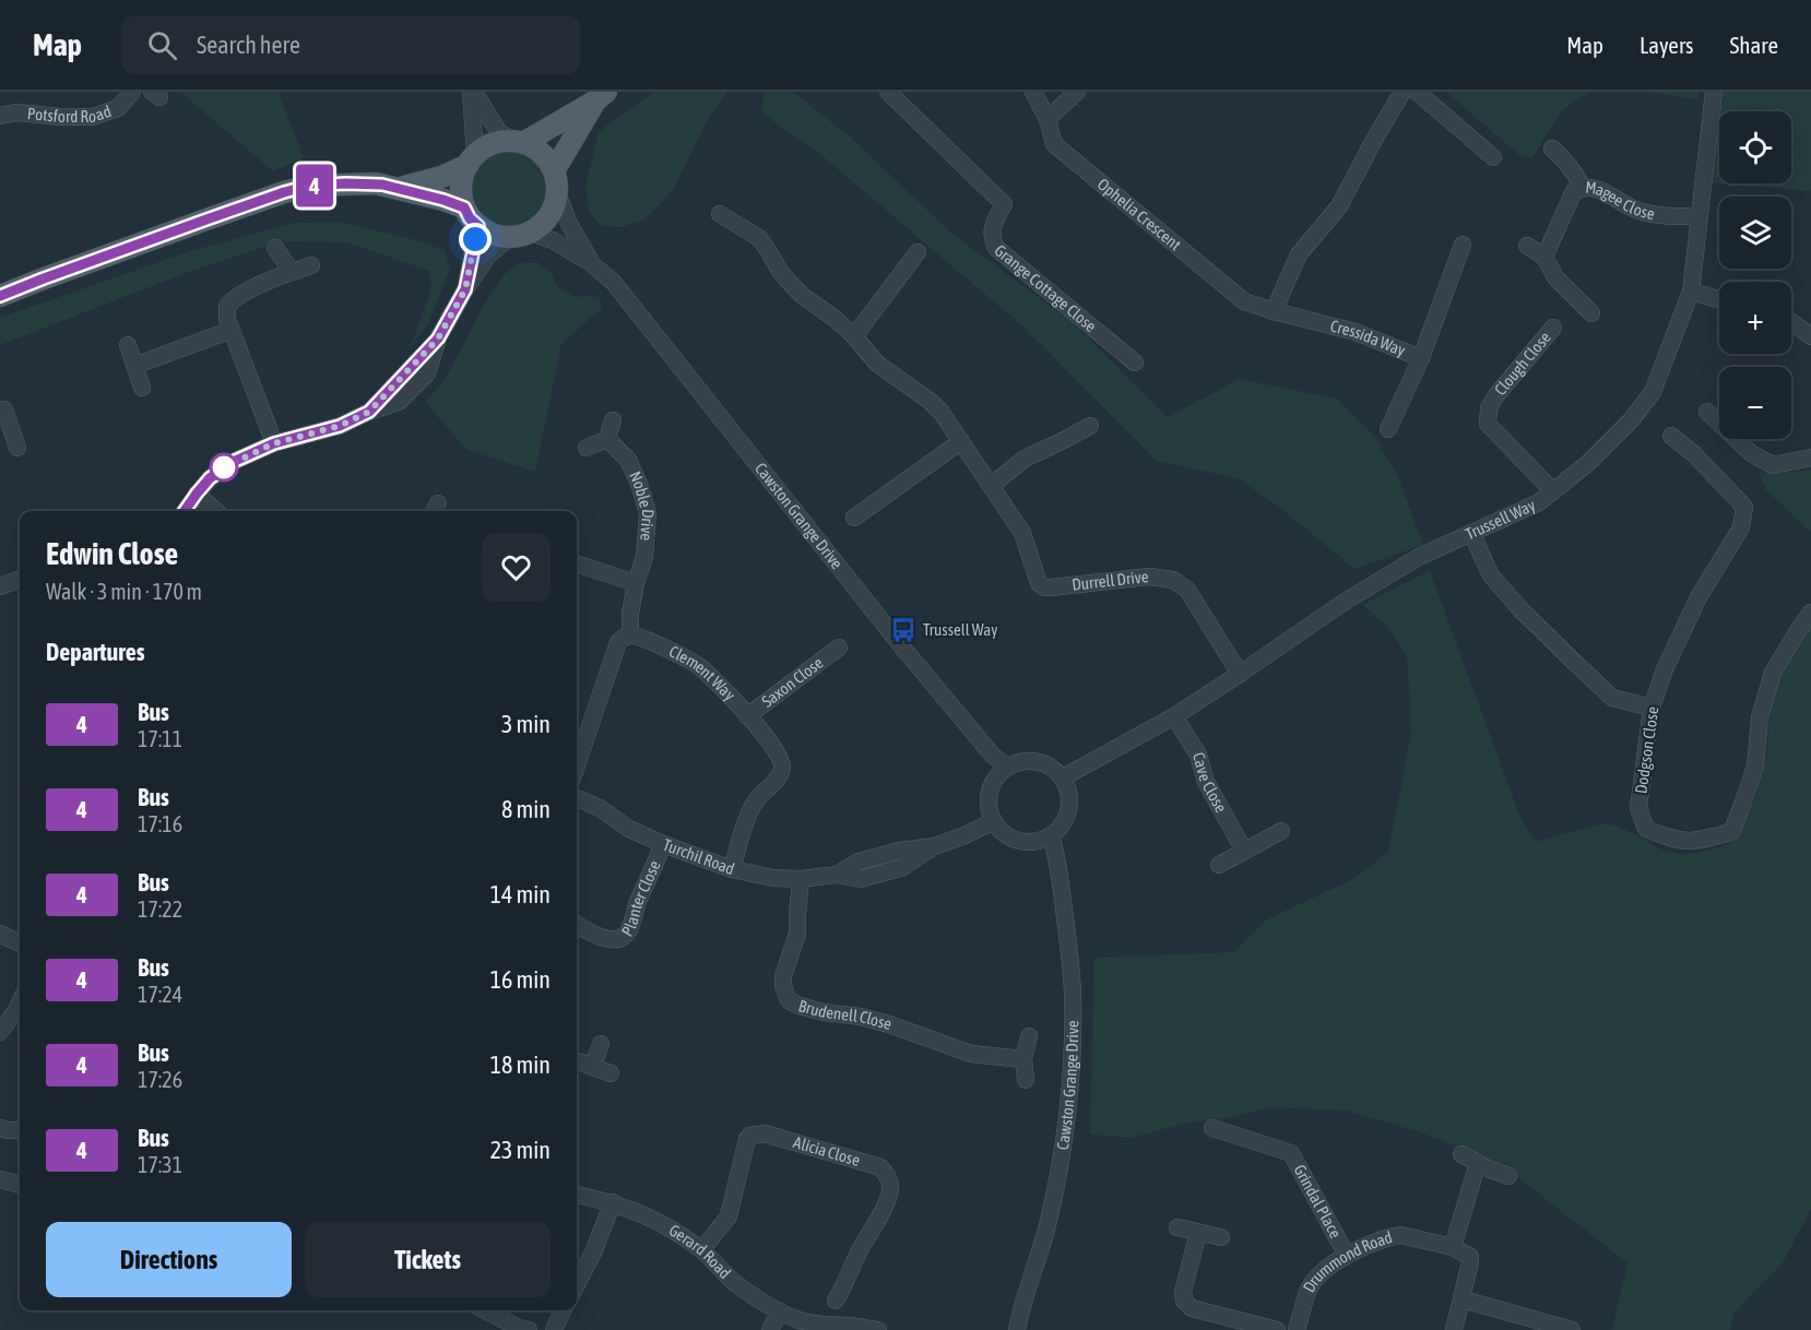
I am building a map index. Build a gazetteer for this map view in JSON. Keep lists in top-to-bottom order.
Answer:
{
  "streets": {
    "street": [
      "Potsford Road",
      "Magee Close",
      "Ophelia Crescent",
      "Grange Cottage Close",
      "Cressida Way",
      "Clough Close",
      "Noble Drive",
      "Cawston Grange Drive",
      "Trussell Way",
      "Durrell Drive",
      "Clement Way",
      "Saxon Close",
      "Dodgson Close",
      "Cave Close",
      "Turchil Road",
      "Planter Close",
      "Brudenell Close",
      "Alicia Close",
      "Grindal Place",
      "Gerard Road",
      "Drummond Road"
    ]
  },
  "crossings": [
    ["Magee Close", "Trussell Way"],
    ["Ophelia Crescent", "Cressida Way"],
    ["Clough Close", "Trussell Way"],
    ["Noble Drive", "Clement Way"],
    ["Cawston Grange Drive", "Trussell Way"],
    ["Cawston Grange Drive", "Turchil Road"],
    ["Trussell Way", "Durrell Drive"],
    ["Trussell Way", "Cave Close"],
    ["Trussell Way", "Turchil Road"],
    ["Clement Way", "Saxon Close"],
    ["Clement Way", "Turchil Road"],
    ["Turchil Road", "Planter Close"],
    ["Turchil Road", "Brudenell Close"],
    ["Alicia Close", "Gerard Road"],
    ["Grindal Place", "Drummond Road"]
  ],
  "places": {
    "bus stop": ["Trussell Way"]
  },
  "lines": ["bus line 4"],
  "page": {
    "header": "Map",
    "search": "Search here",
    "nav": ["Map", "Layers", "Share"],
    "on_map": "4",
    "map_buttons": ["+", "−"],
    "heading": [
      ["Edwin Close", "Walk · 3 min · 170 m"],
      "Departures"
    ],
    "list": [
      {
        "mark": "4",
        "name": "Bus",
        "note": "17:11",
        "value": "3 min"
      },
      {
        "mark": "4",
        "name": "Bus",
        "note": "17:16",
        "value": "8 min"
      },
      {
        "mark": "4",
        "name": "Bus",
        "note": "17:22",
        "value": "14 min"
      },
      {
        "mark": "4",
        "name": "Bus",
        "note": "17:24",
        "value": "16 min"
      },
      {
        "mark": "4",
        "name": "Bus",
        "note": "17:26",
        "value": "18 min"
      },
      {
        "mark": "4",
        "name": "Bus",
        "note": "17:31",
        "value": "23 min"
      }
    ],
    "buttons": ["Directions", "Tickets"]
  }
}
